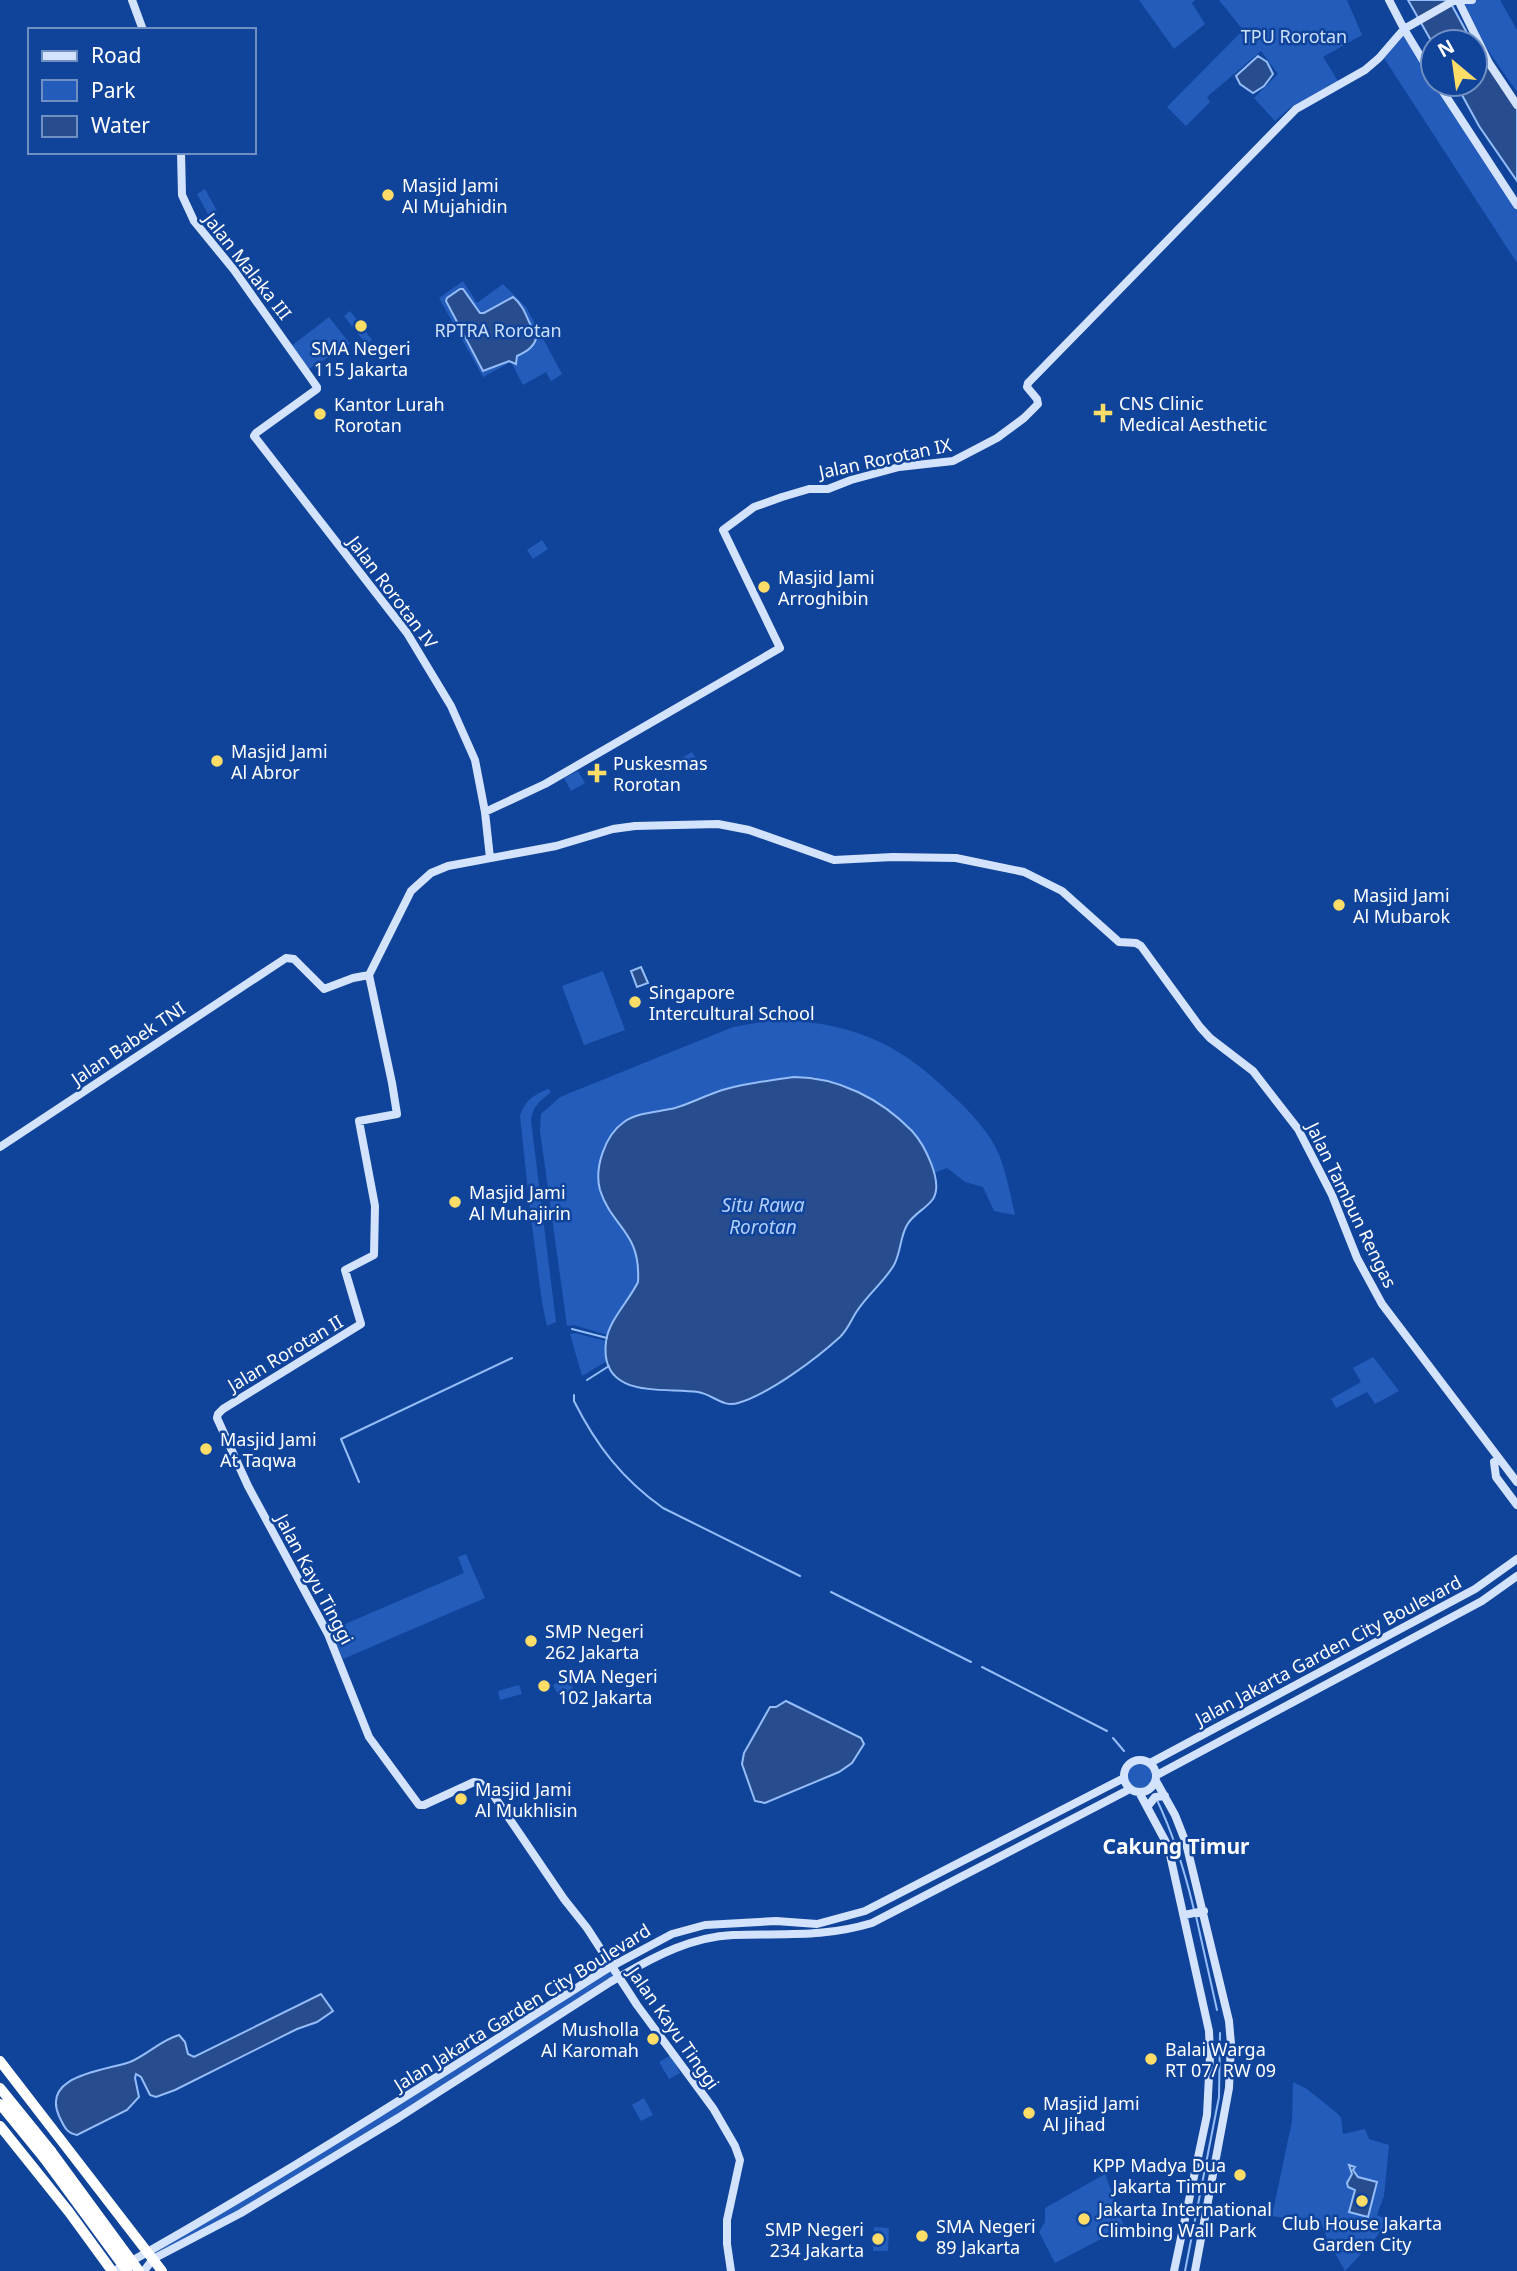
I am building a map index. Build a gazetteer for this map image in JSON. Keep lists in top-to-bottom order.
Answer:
{
  "streets": {
    "street": [
      "Jalan Malaka III",
      "Jalan Rorotan IX",
      "Jalan Rorotan IV",
      "Jalan Babek TNI",
      "Jalan Tambun Rengas",
      "Jalan Rorotan II",
      "Jalan Kayu Tinggi",
      "Jalan Jakarta Garden City Boulevard"
    ]
  },
  "crossings": [
    ["Jalan Malaka III", "Jalan Rorotan IV"],
    ["Jalan Rorotan IX", "Jalan Rorotan IV"],
    ["Jalan Rorotan IV", "Jalan Tambun Rengas"],
    ["Jalan Babek TNI", "Jalan Rorotan II"],
    ["Jalan Rorotan II", "Jalan Kayu Tinggi"]
  ],
  "districts": ["Cakung Timur"],
  "water": ["Situ Rawa Rorotan"],
  "parks": ["TPU Rorotan", "RPTRA Rorotan"],
  "places": {
    "other": [
      "Masjid Jami Al Mujahidin",
      "SMA Negeri 115 Jakarta",
      "Kantor Lurah Rorotan",
      "Masjid Jami Arroghibin",
      "Masjid Jami Al Abror",
      "Masjid Jami Al Mubarok",
      "Singapore Intercultural School",
      "Masjid Jami Al Muhajirin",
      "Masjid Jami At Taqwa",
      "SMP Negeri 262 Jakarta",
      "SMA Negeri 102 Jakarta",
      "Masjid Jami Al Mukhlisin",
      "Musholla Al Karomah",
      "Balai Warga RT 07/ RW 09",
      "Masjid Jami Al Jihad",
      "KPP Madya Dua Jakarta Timur",
      "Club House Jakarta Garden City",
      "Jakarta International Climbing Wall Park",
      "SMA Negeri 89 Jakarta",
      "SMP Negeri 234 Jakarta"
    ],
    "health": ["CNS Clinic Medical Aesthetic", "Puskesmas Rorotan"]
  },
  "legend": ["Road", "Park", "Water"],
  "north": "top left"
}
